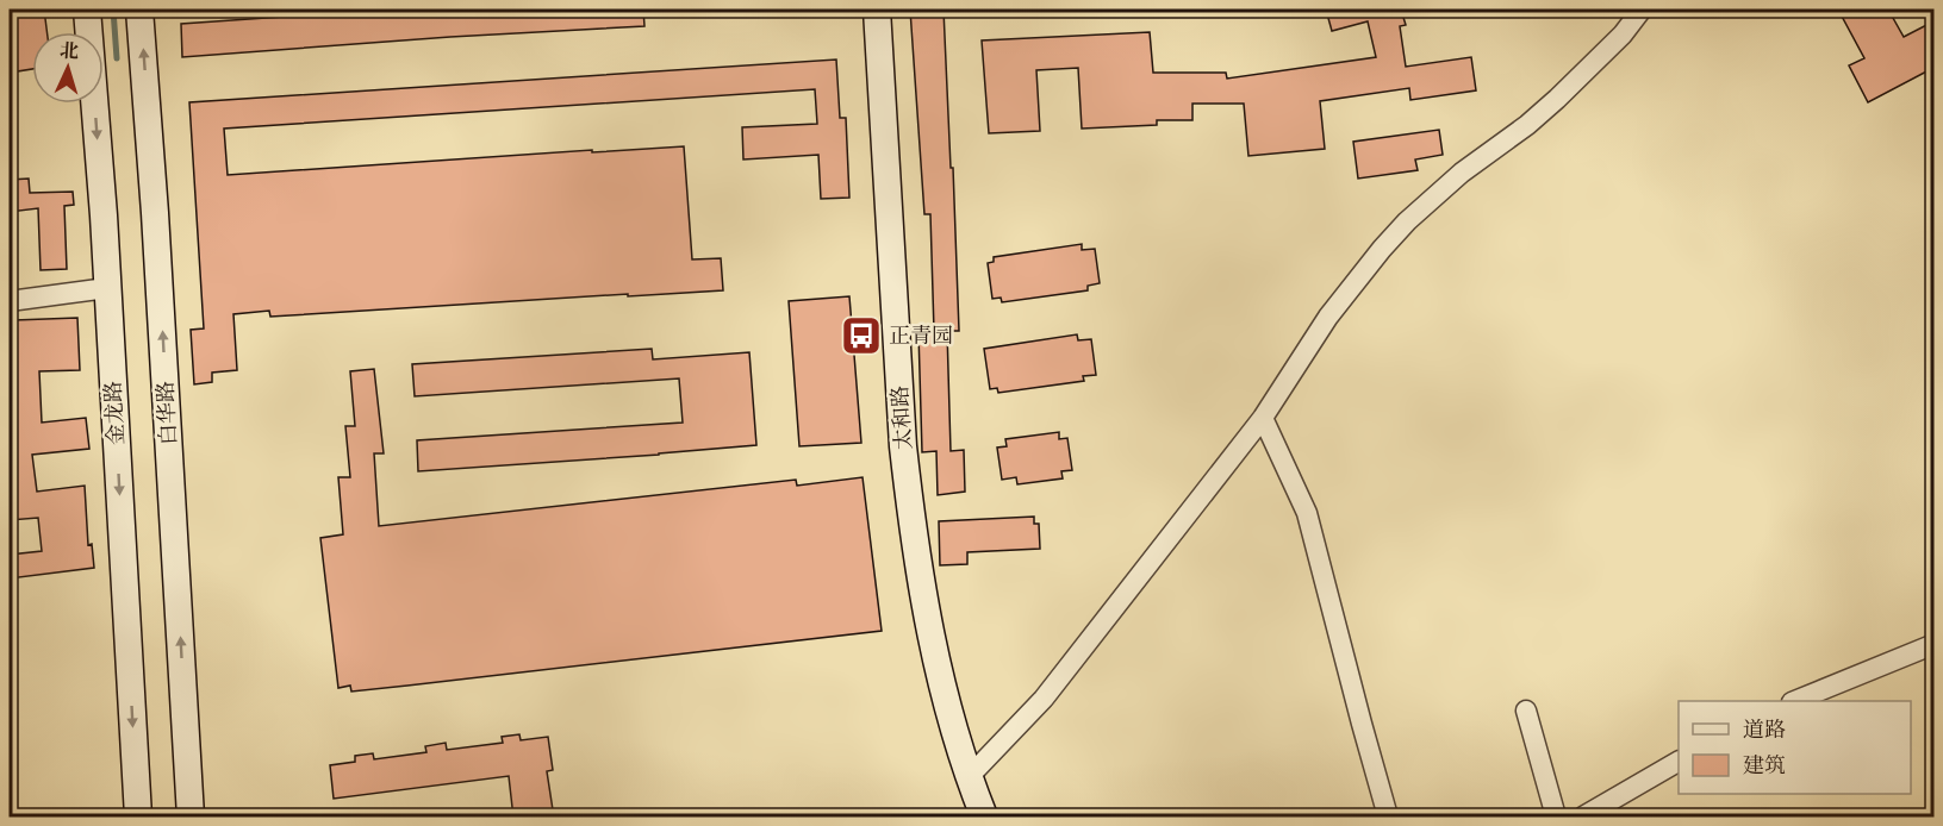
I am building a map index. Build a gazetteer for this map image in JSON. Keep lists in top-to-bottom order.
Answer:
{
  "streets": {
    "main road": ["金龙路", "白华路", "太和路"]
  },
  "one_way": ["金龙路", "白华路"],
  "places": {
    "bus stop": ["正青园"]
  },
  "legend": ["道路", "建筑"],
  "north": "top"
}
